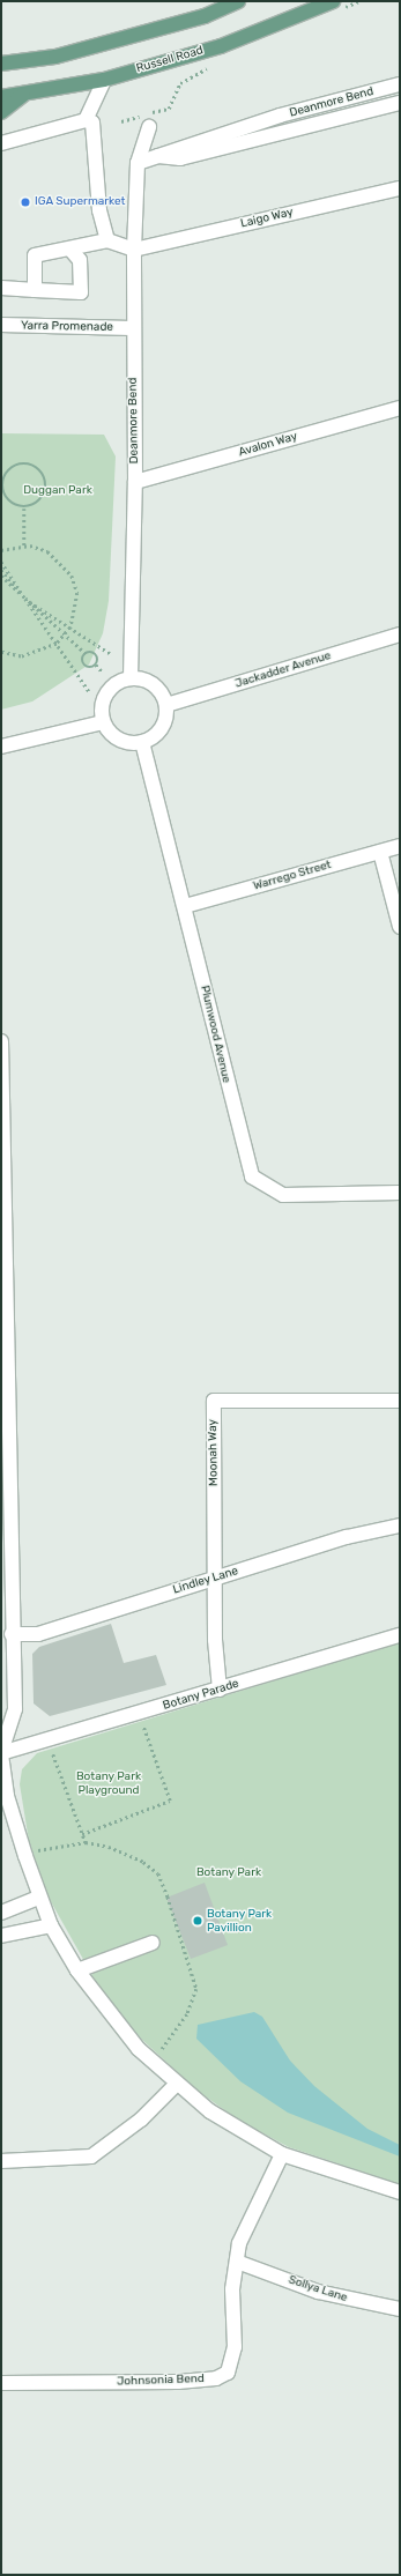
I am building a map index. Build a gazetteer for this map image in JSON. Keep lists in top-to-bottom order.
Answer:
{
  "streets": {
    "main road": ["Russell Road"],
    "street": [
      "Deanmore Bend",
      "Laigo Way",
      "Yarra Promenade",
      "Avalon Way",
      "Jackadder Avenue",
      "Warrego Street",
      "Plumwood Avenue",
      "Moonah Way",
      "Lindley Lane",
      "Botany Parade",
      "Sollya Lane",
      "Johnsonia Bend"
    ]
  },
  "crossings": [
    ["Deanmore Bend", "Laigo Way"],
    ["Deanmore Bend", "Yarra Promenade"],
    ["Deanmore Bend", "Avalon Way"],
    ["Deanmore Bend", "Jackadder Avenue"],
    ["Deanmore Bend", "Plumwood Avenue"],
    ["Jackadder Avenue", "Plumwood Avenue"],
    ["Warrego Street", "Plumwood Avenue"],
    ["Moonah Way", "Lindley Lane"],
    ["Moonah Way", "Botany Parade"],
    ["Sollya Lane", "Johnsonia Bend"]
  ],
  "parks": ["Duggan Park", "Botany Park Playground", "Botany Park"],
  "places": ["IGA Supermarket", "Botany Park Pavillion"]
}
